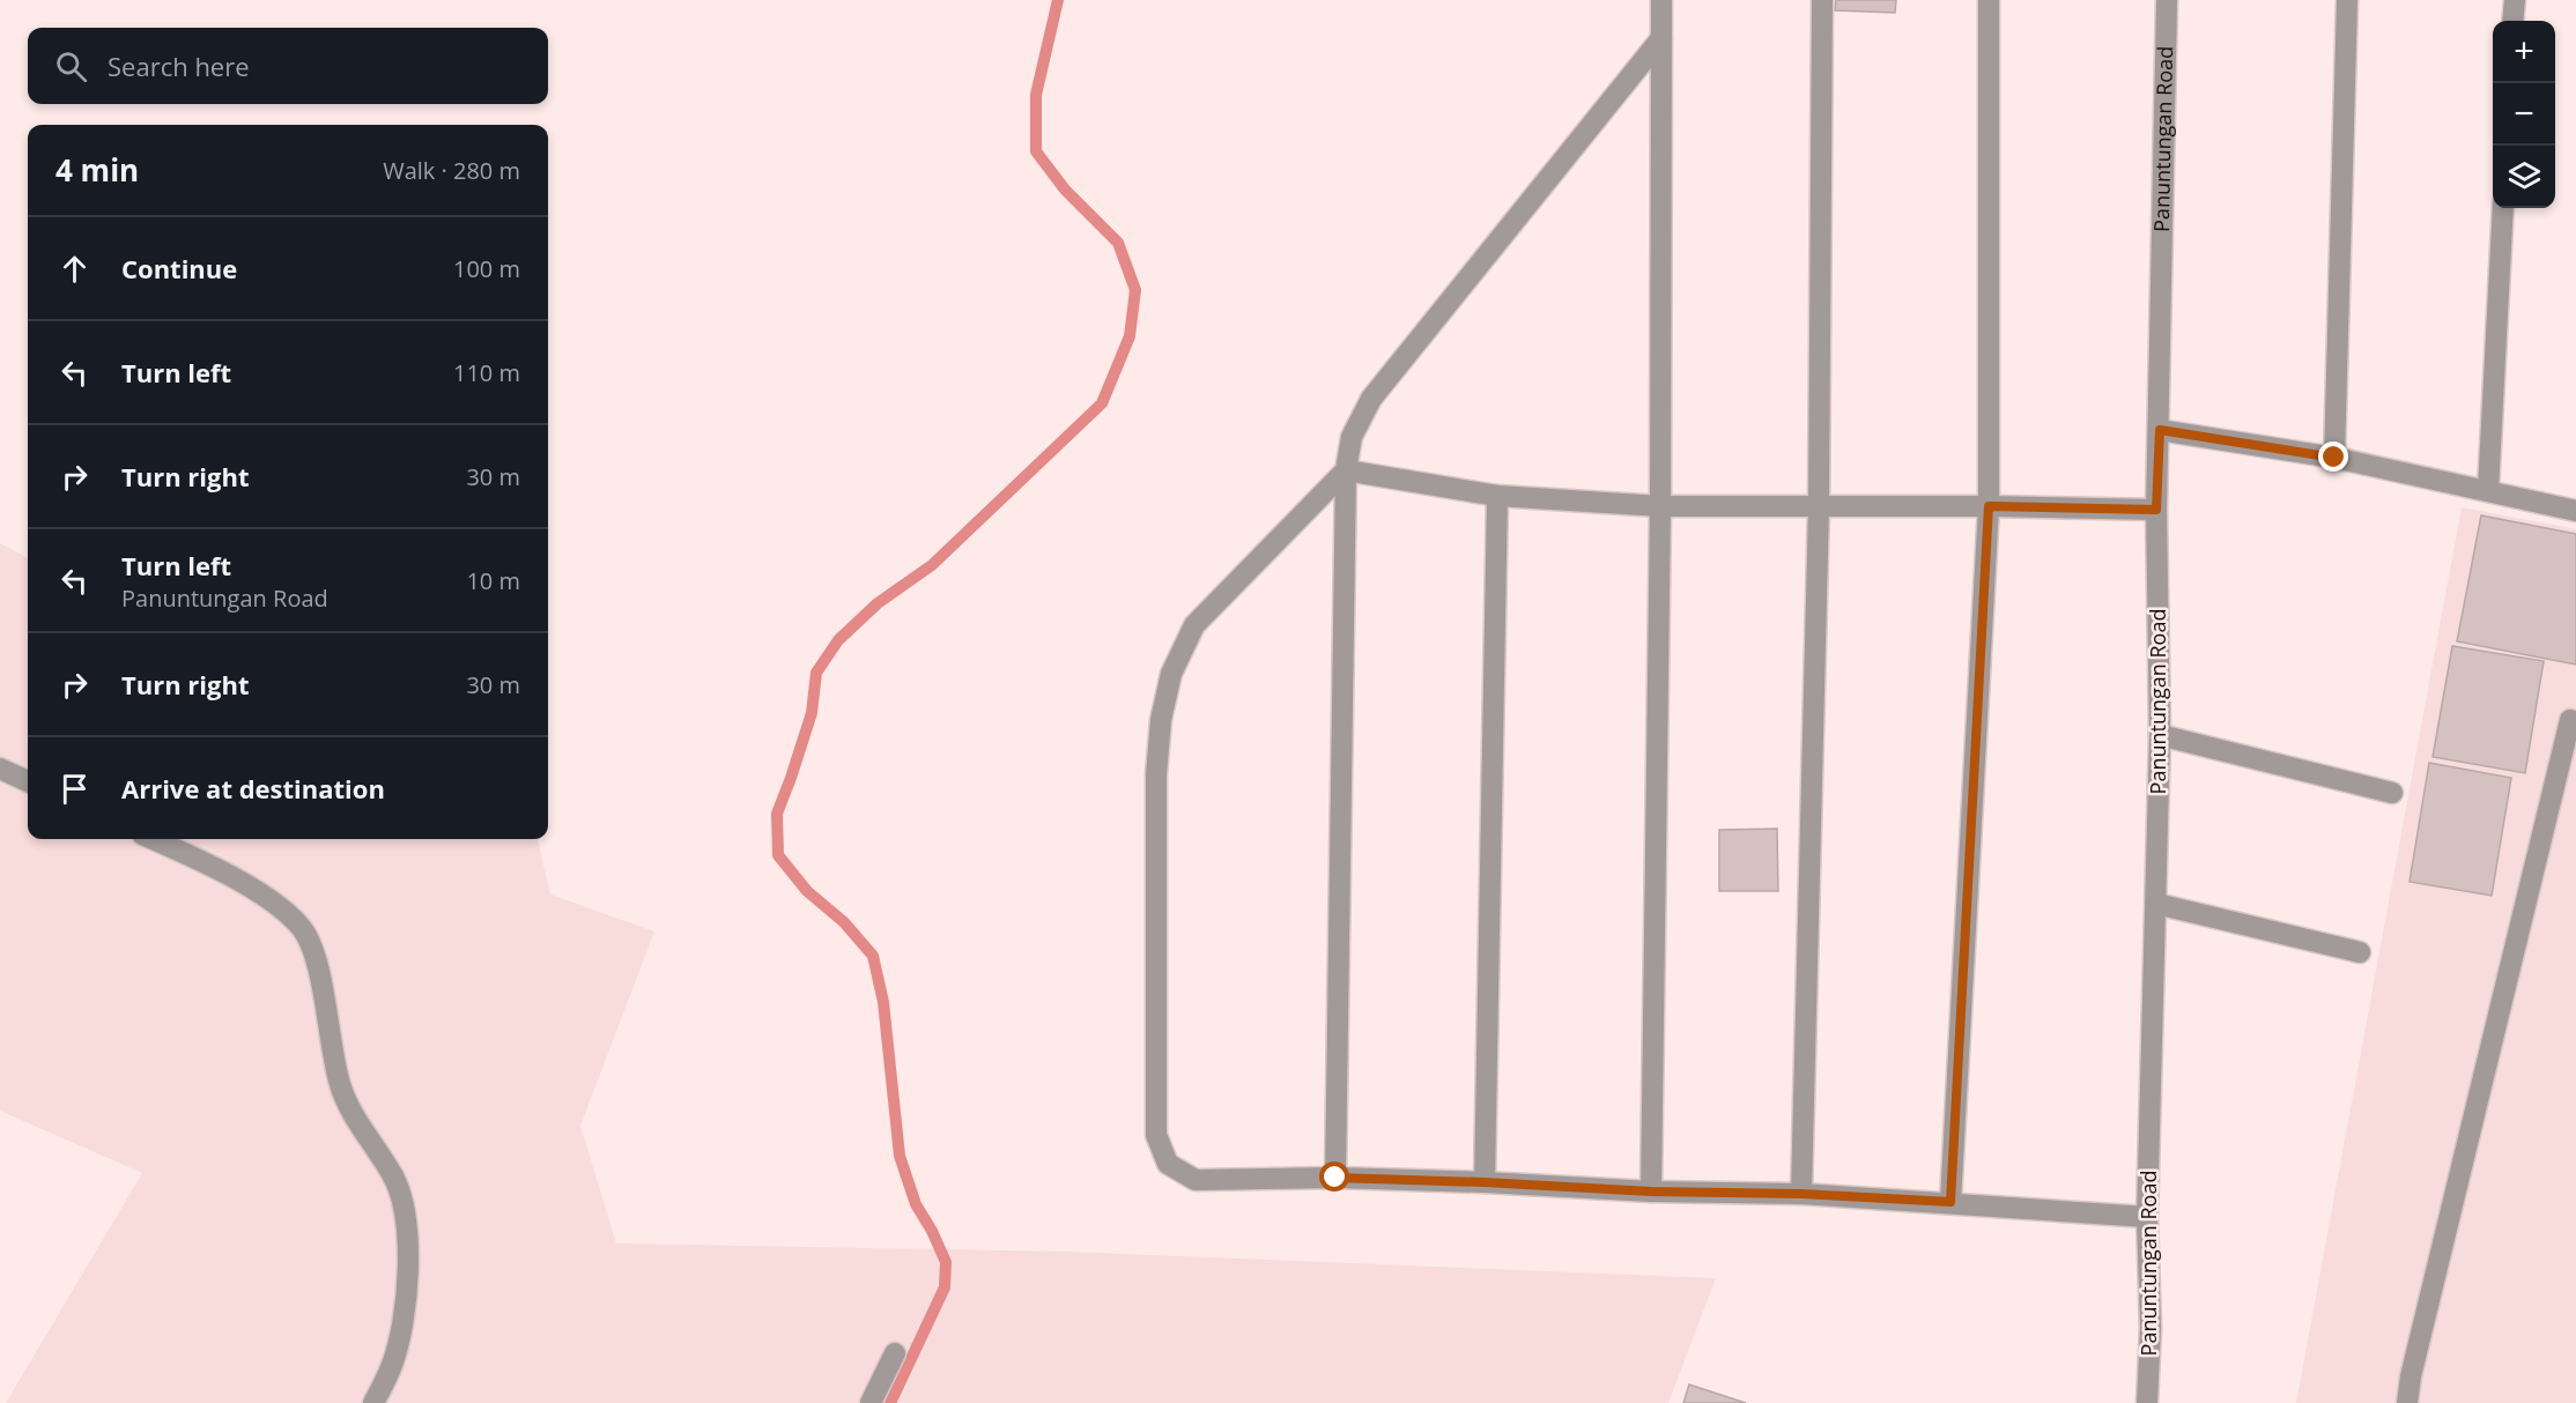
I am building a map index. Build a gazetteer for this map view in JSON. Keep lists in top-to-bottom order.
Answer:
{
  "streets": {
    "street": ["Panuntungan Road"]
  },
  "page": {
    "map_buttons": ["+", "−"],
    "search": "Search here",
    "heading": ["4 min", "Walk · 280 m"],
    "list": [
      ["Continue", "100 m"],
      ["Turn left", "110 m"],
      ["Turn right", "30 m"],
      ["Turn left", "Panuntungan Road", "10 m"],
      ["Turn right", "30 m"],
      "Arrive at destination"
    ]
  }
}
